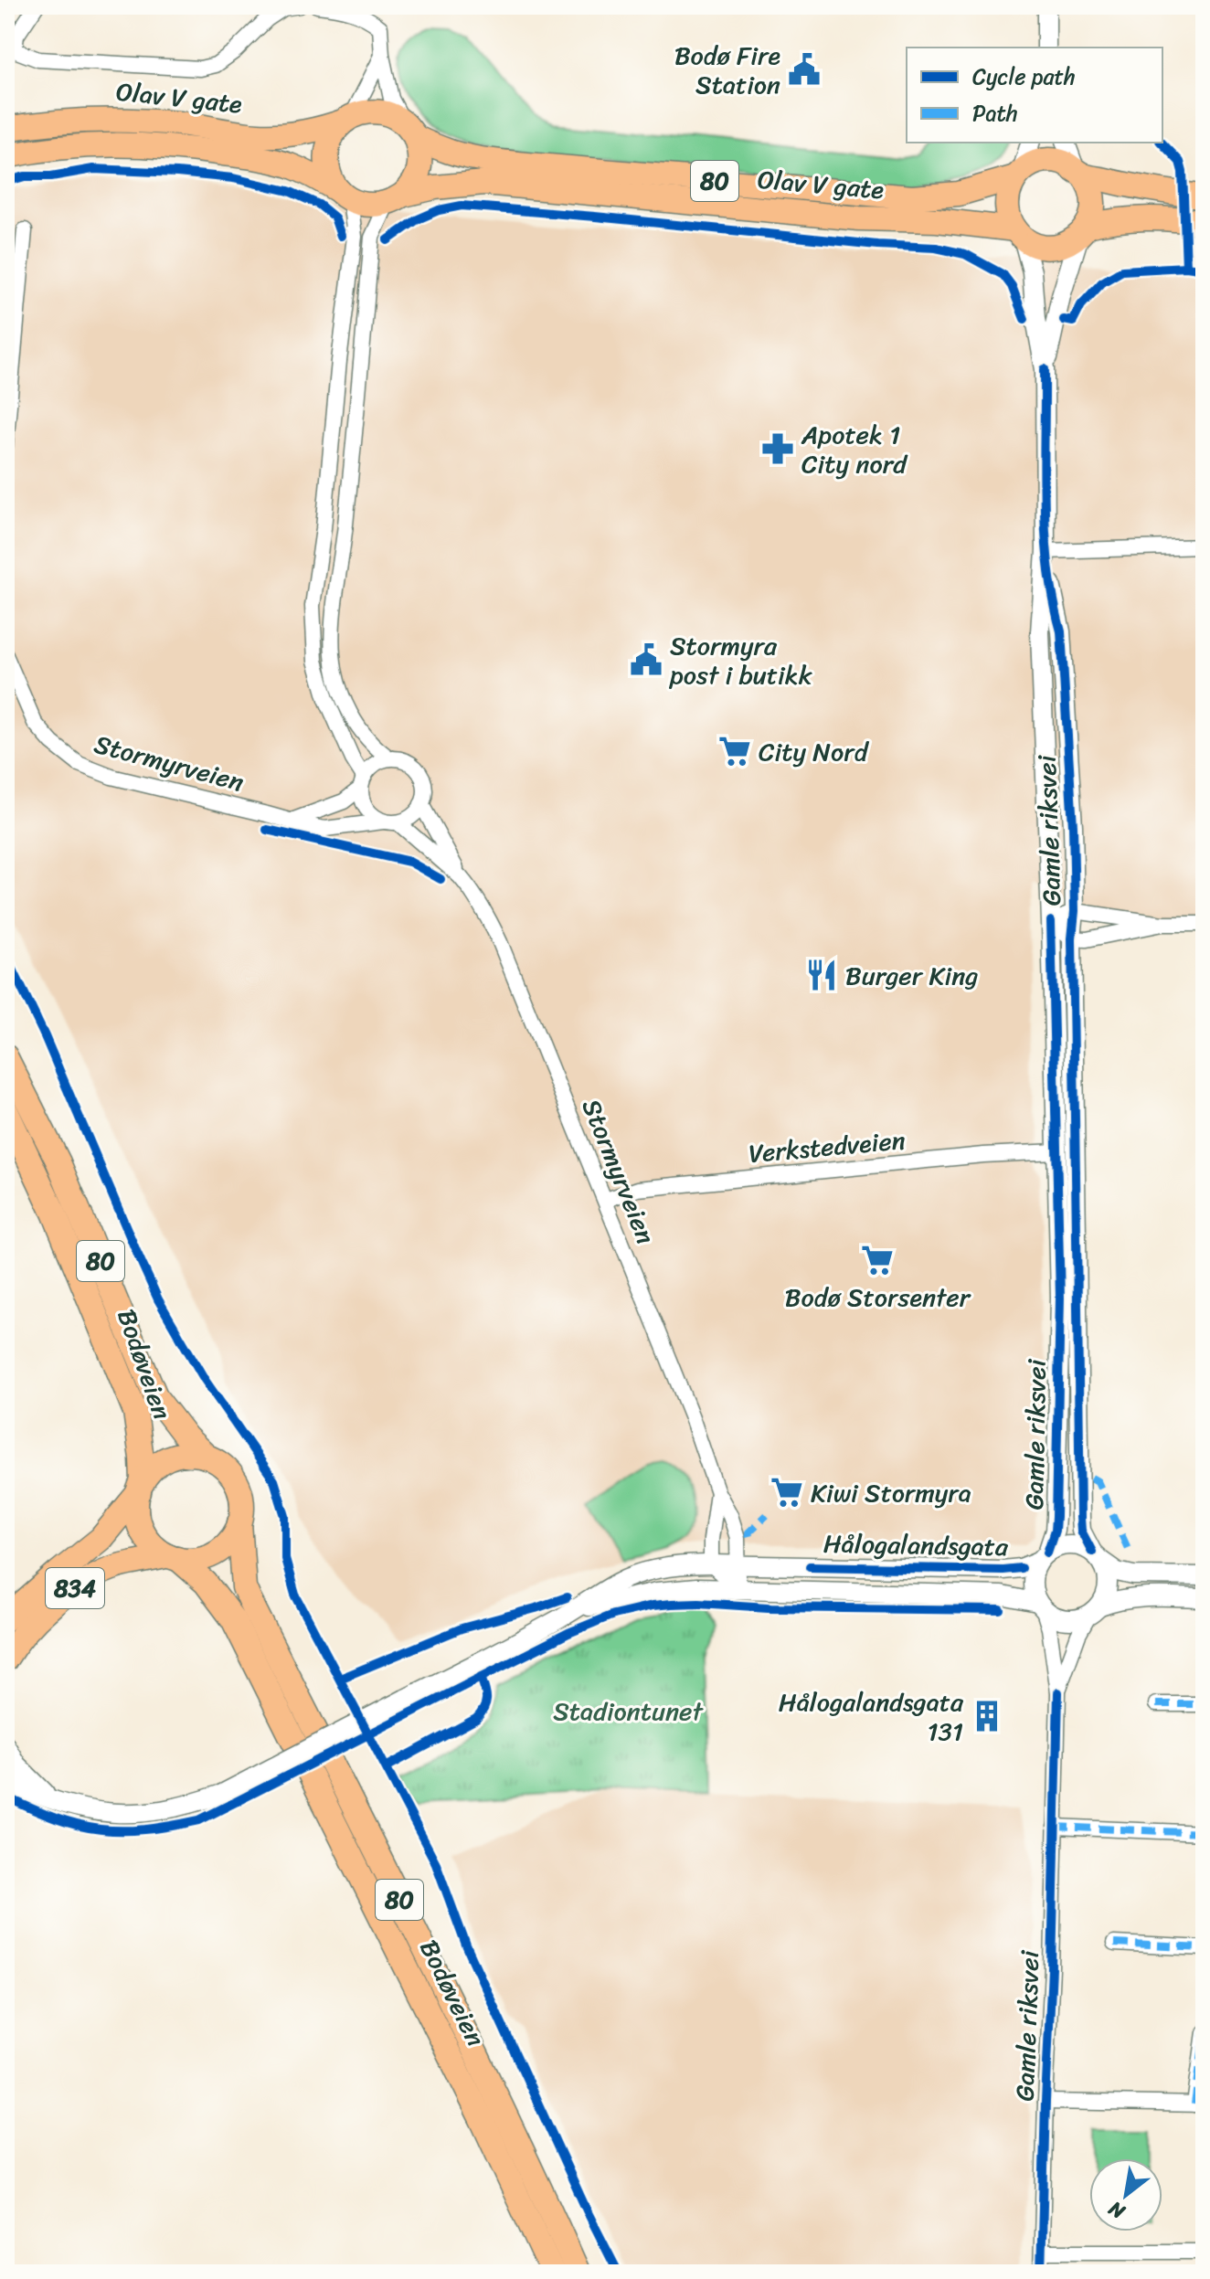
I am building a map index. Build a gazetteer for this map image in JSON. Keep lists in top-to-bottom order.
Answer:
{
  "streets": {
    "main road": [
      "Olav V gate",
      "80",
      "Bodøveien",
      "834"
    ],
    "street": [
      "Stormyrveien",
      "Gamle riksvei",
      "Verkstedveien",
      "Hålogalandsgata"
    ]
  },
  "crossings": [
    ["Olav V gate", "Gamle riksvei"],
    ["Stormyrveien", "Verkstedveien"],
    ["Stormyrveien", "Hålogalandsgata"],
    ["Gamle riksvei", "Verkstedveien"],
    ["Gamle riksvei", "Hålogalandsgata"],
    ["Bodøveien", "834"]
  ],
  "parks": ["Stadiontunet"],
  "places": {
    "public building": ["Bodø Fire Station", "Stormyra post i butikk"],
    "pharmacy": ["Apotek 1 City nord"],
    "supermarket": ["City Nord", "Bodø Storsenter", "Kiwi Stormyra"],
    "restaurant": ["Burger King"],
    "building": ["Hålogalandsgata 131"]
  },
  "legend": ["Cycle path", "Path"],
  "north": "bottom left"
}
